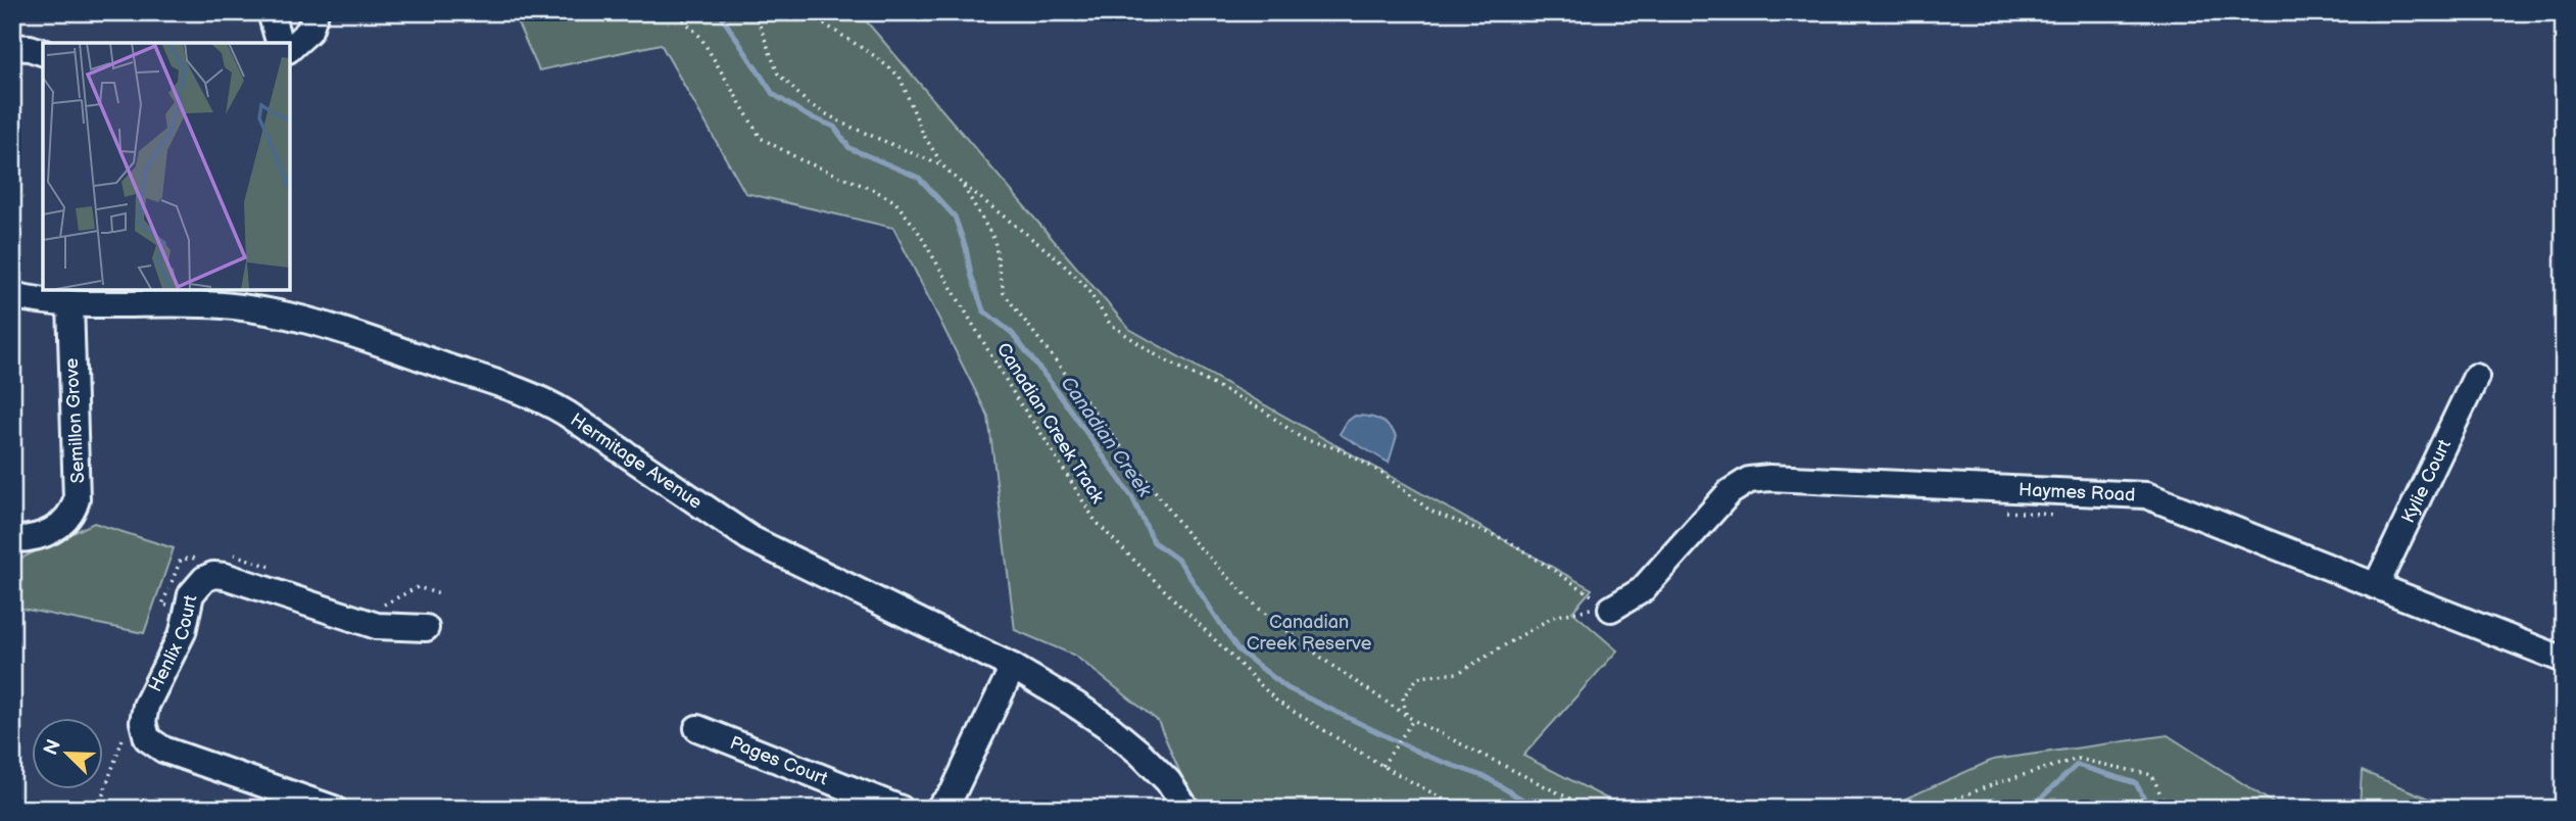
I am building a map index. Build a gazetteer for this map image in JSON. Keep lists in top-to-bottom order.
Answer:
{
  "streets": {
    "street": [
      "Semillon Grove",
      "Hermitage Avenue",
      "Kylie Court",
      "Haymes Road",
      "Henlix Court",
      "Pages Court"
    ],
    "path": ["Canadian Creek Track"]
  },
  "crossings": [
    ["Semillon Grove", "Hermitage Avenue"],
    ["Kylie Court", "Haymes Road"]
  ],
  "water": ["Canadian Creek"],
  "parks": ["Canadian Creek Reserve"],
  "north": "top left"
}
